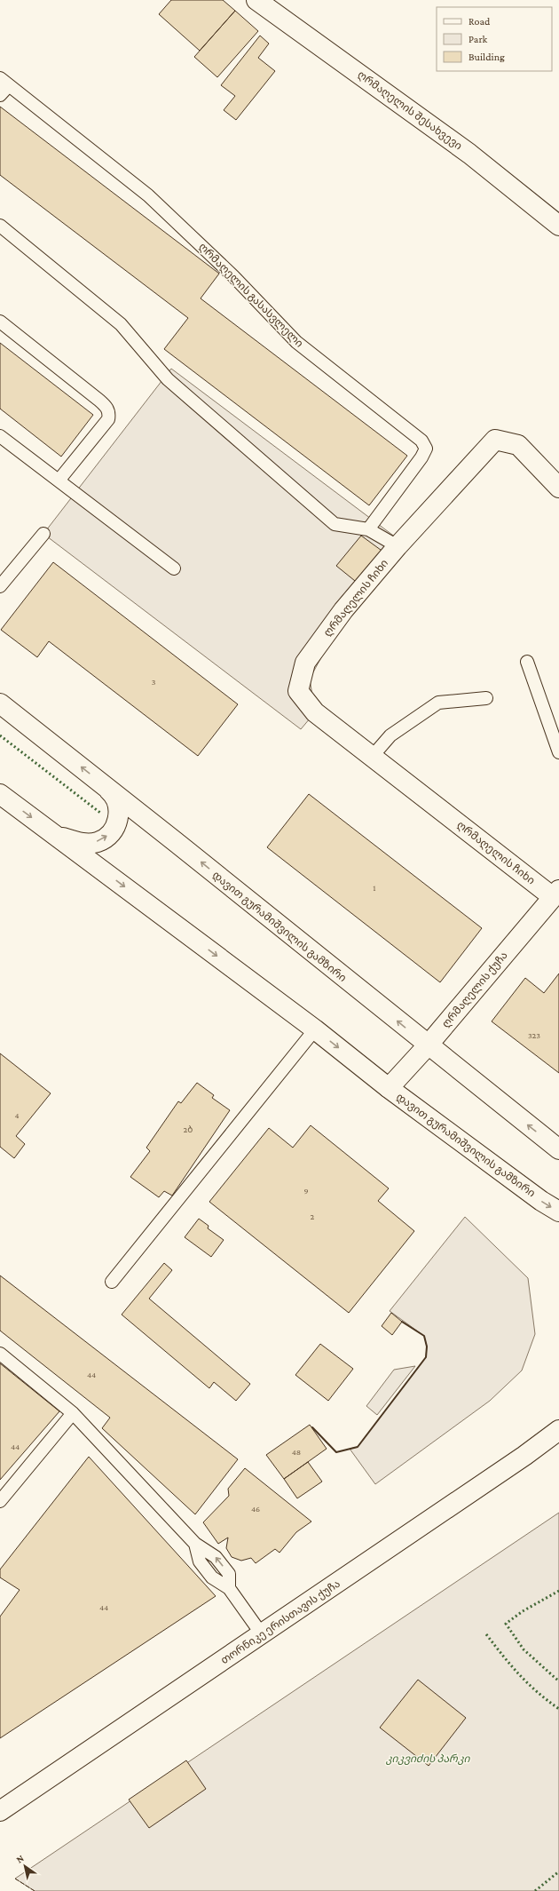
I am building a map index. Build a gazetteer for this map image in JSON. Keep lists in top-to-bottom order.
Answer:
{
  "streets": {
    "main road": [
      "ღრმაღელის შესახვევი",
      "ღრმაღელის ჩიხი",
      "დავით გურამიშვილის გამზირი",
      "ღრმაღელის ქუჩა",
      "თორნიკე ერისთავის ქუჩა"
    ],
    "lane": ["ღრმაღელის გასასვლელი"]
  },
  "crossings": [
    ["ღრმაღელის ჩიხი", "ღრმაღელის ქუჩა"],
    ["დავით გურამიშვილის გამზირი", "ღრმაღელის ქუჩა"]
  ],
  "parks": ["კიკვიძის პარკი"],
  "house_numbers": [
    "3",
    "1",
    "323",
    "4",
    "2ბ",
    "9",
    "2",
    "44",
    "44",
    "48",
    "46",
    "44"
  ],
  "legend": ["Road", "Park", "Building"],
  "north": "top left"
}
